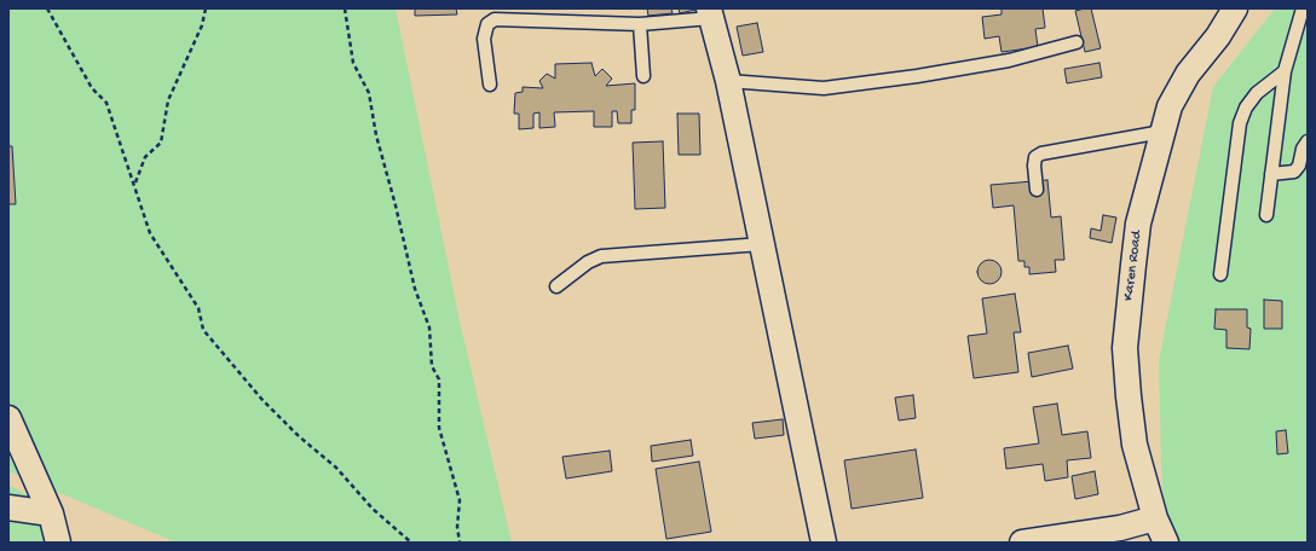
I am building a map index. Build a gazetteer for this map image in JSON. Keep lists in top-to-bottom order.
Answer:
{
  "streets": {
    "street": ["Karen Road"]
  }
}
